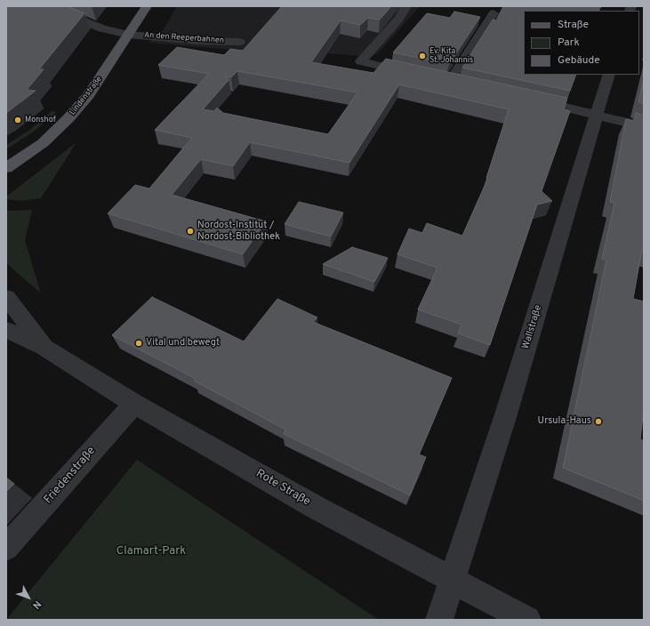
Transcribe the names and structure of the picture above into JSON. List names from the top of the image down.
{
  "streets": {
    "main road": ["Lindenstraße"],
    "street": [
      "An den Reeperbahnen",
      "Wallstraße",
      "Friedenstraße",
      "Rote Straße"
    ]
  },
  "crossings": [
    ["An den Reeperbahnen", "Lindenstraße"],
    ["Wallstraße", "Rote Straße"],
    ["Friedenstraße", "Rote Straße"]
  ],
  "parks": ["Clamart-Park"],
  "places": [
    "Ev. Kita St. Johannis",
    "Monshof",
    "Nordost-Institut / Nordost-Bibliothek",
    "Vital und bewegt",
    "Ursula-Haus"
  ],
  "legend": ["Straße", "Park", "Gebäude"],
  "north": "bottom right"
}
